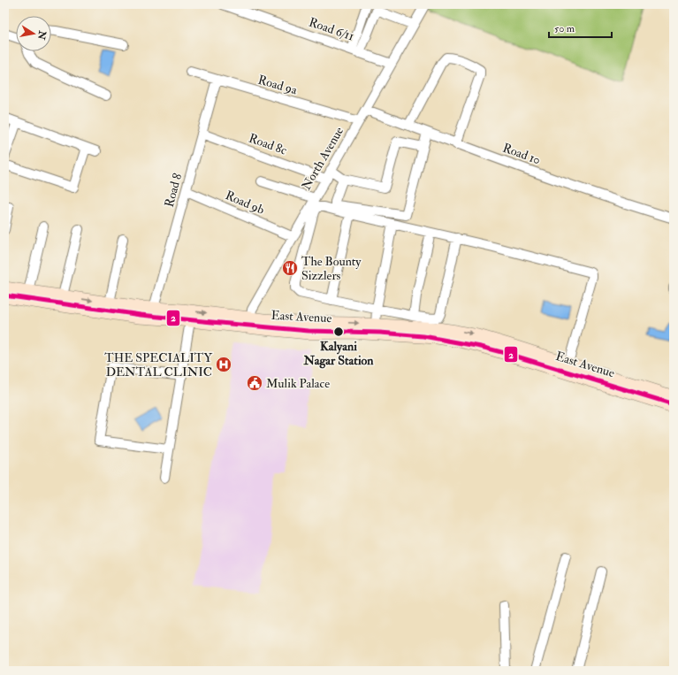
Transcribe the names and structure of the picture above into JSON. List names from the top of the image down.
{
  "streets": {
    "main road": ["East Avenue"],
    "street": [
      "Road 6/11",
      "Road 9a",
      "Road 8c",
      "Road 10",
      "North Avenue",
      "Road 8",
      "Road 9b"
    ]
  },
  "crossings": [
    ["Road 6/11", "North Avenue"],
    ["Road 9a", "North Avenue"],
    ["Road 9a", "Road 8"],
    ["Road 8c", "North Avenue"],
    ["Road 8c", "Road 8"],
    ["Road 10", "North Avenue"],
    ["North Avenue", "Road 9b"],
    ["North Avenue", "East Avenue"],
    ["Road 8", "Road 9b"],
    ["Road 8", "East Avenue"]
  ],
  "places": {
    "restaurant": ["The Bounty Sizzlers"],
    "other": ["Kalyani Nagar Station"],
    "hospital": ["THE SPECIALITY DENTAL CLINIC"],
    "public building": ["Mulik Palace"]
  },
  "lines": ["transit line 2"],
  "scale_bar": "50 m",
  "north": "right"
}
